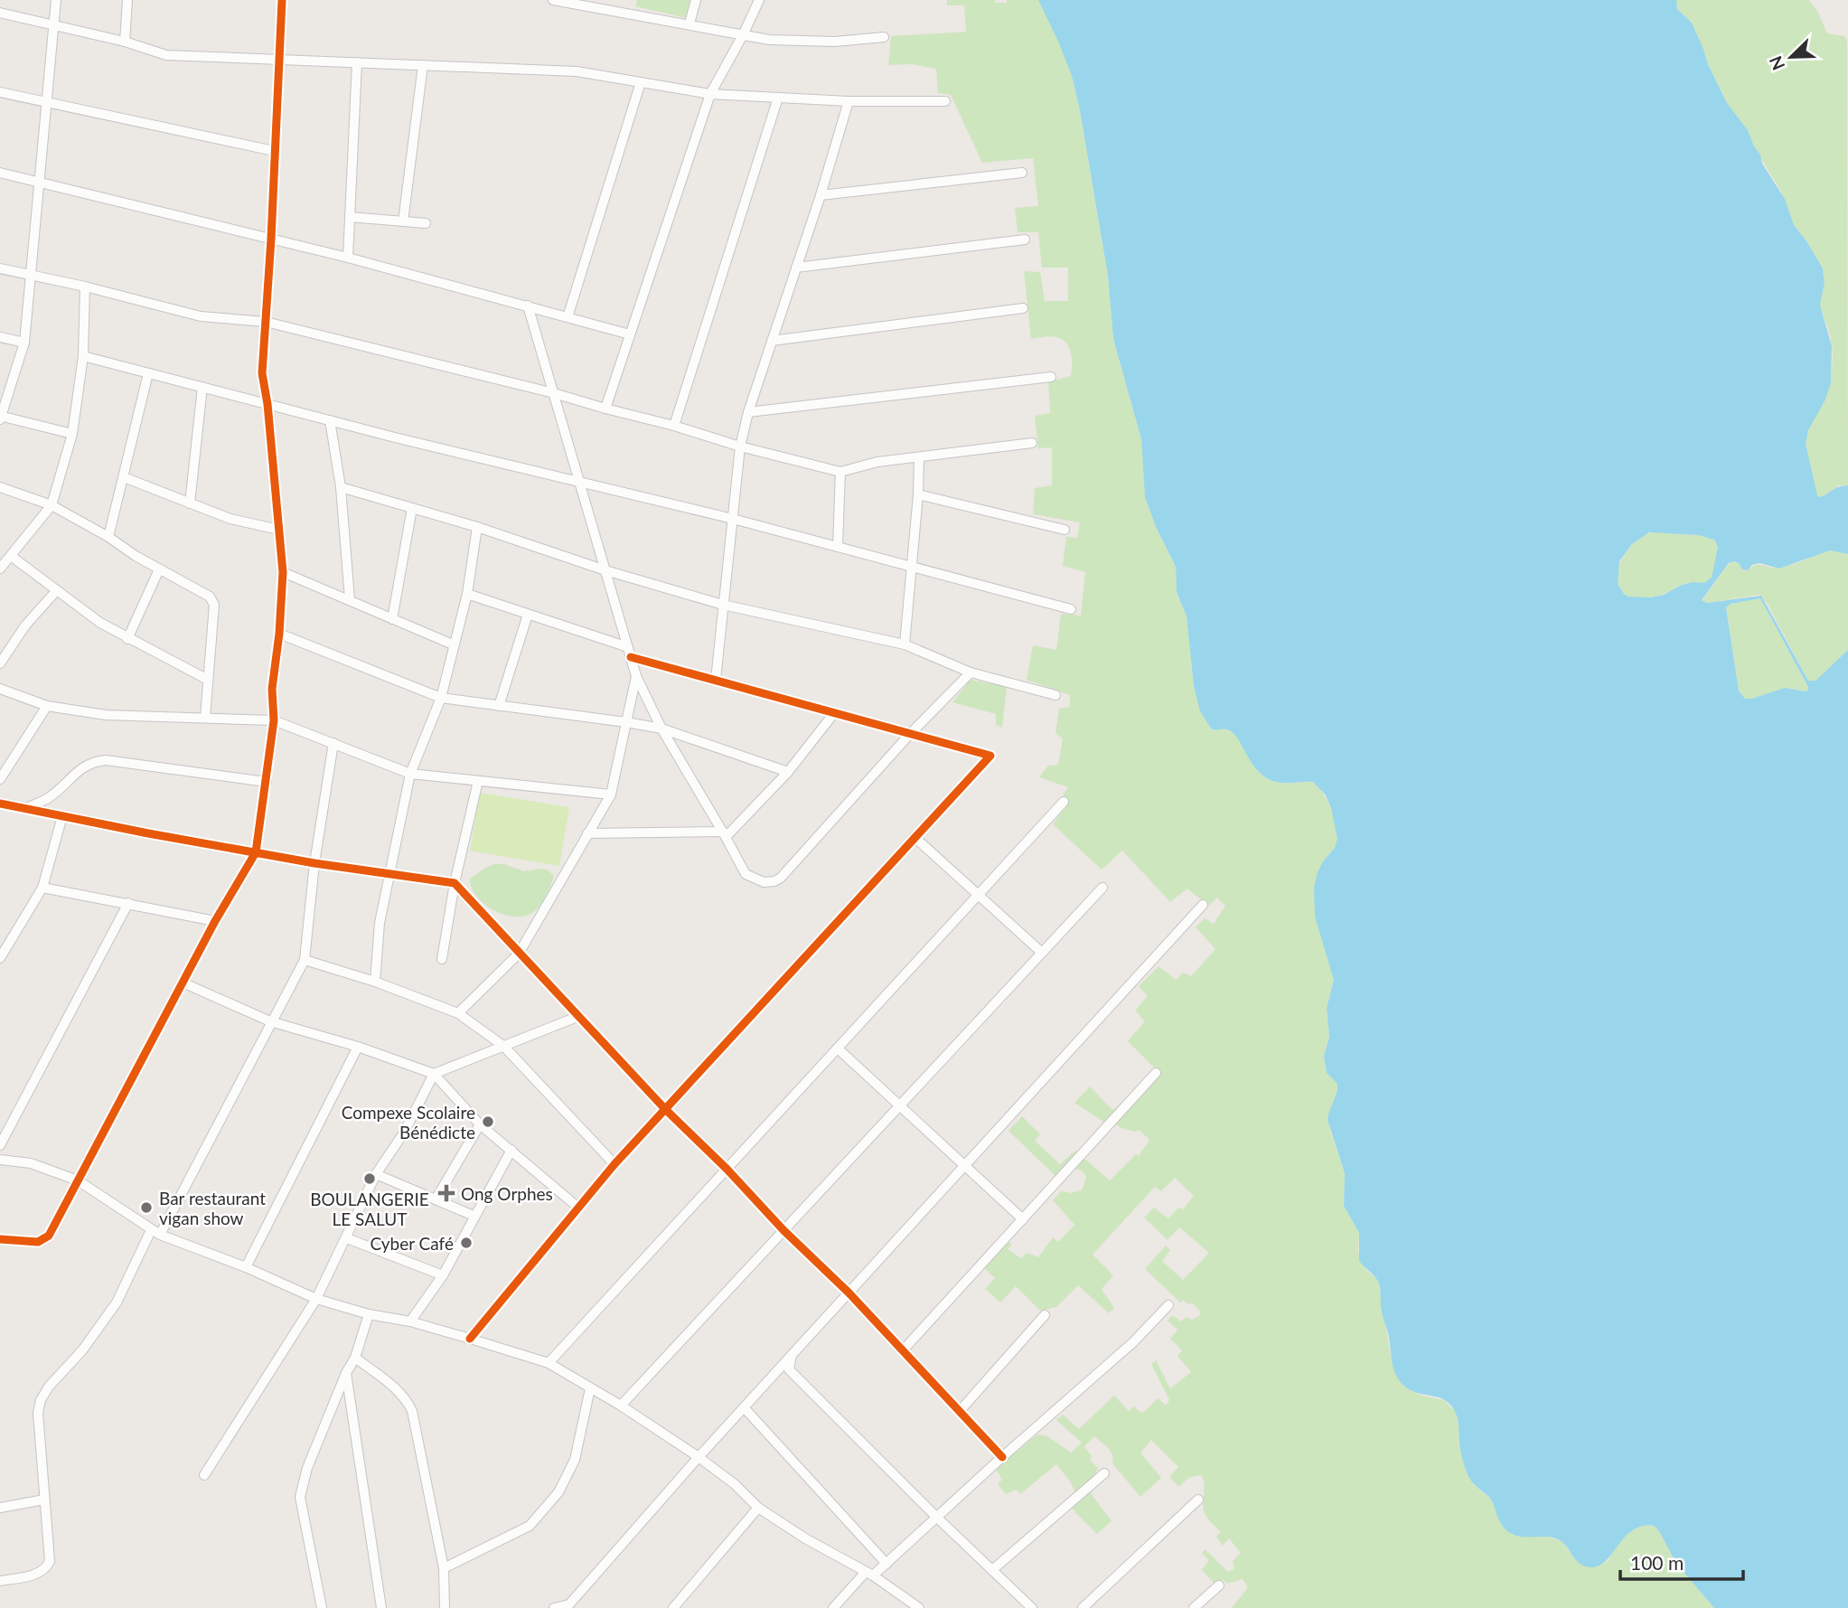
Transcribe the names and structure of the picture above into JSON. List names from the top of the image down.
{
  "places": {
    "other": [
      "Compexe Scolaire Bénédicte",
      "BOULANGERIE LE SALUT",
      "Bar restaurant vigan show",
      "Cyber Café"
    ],
    "health": ["Ong Orphes"]
  },
  "scale_bar": "100 m",
  "north": "bottom left"
}
